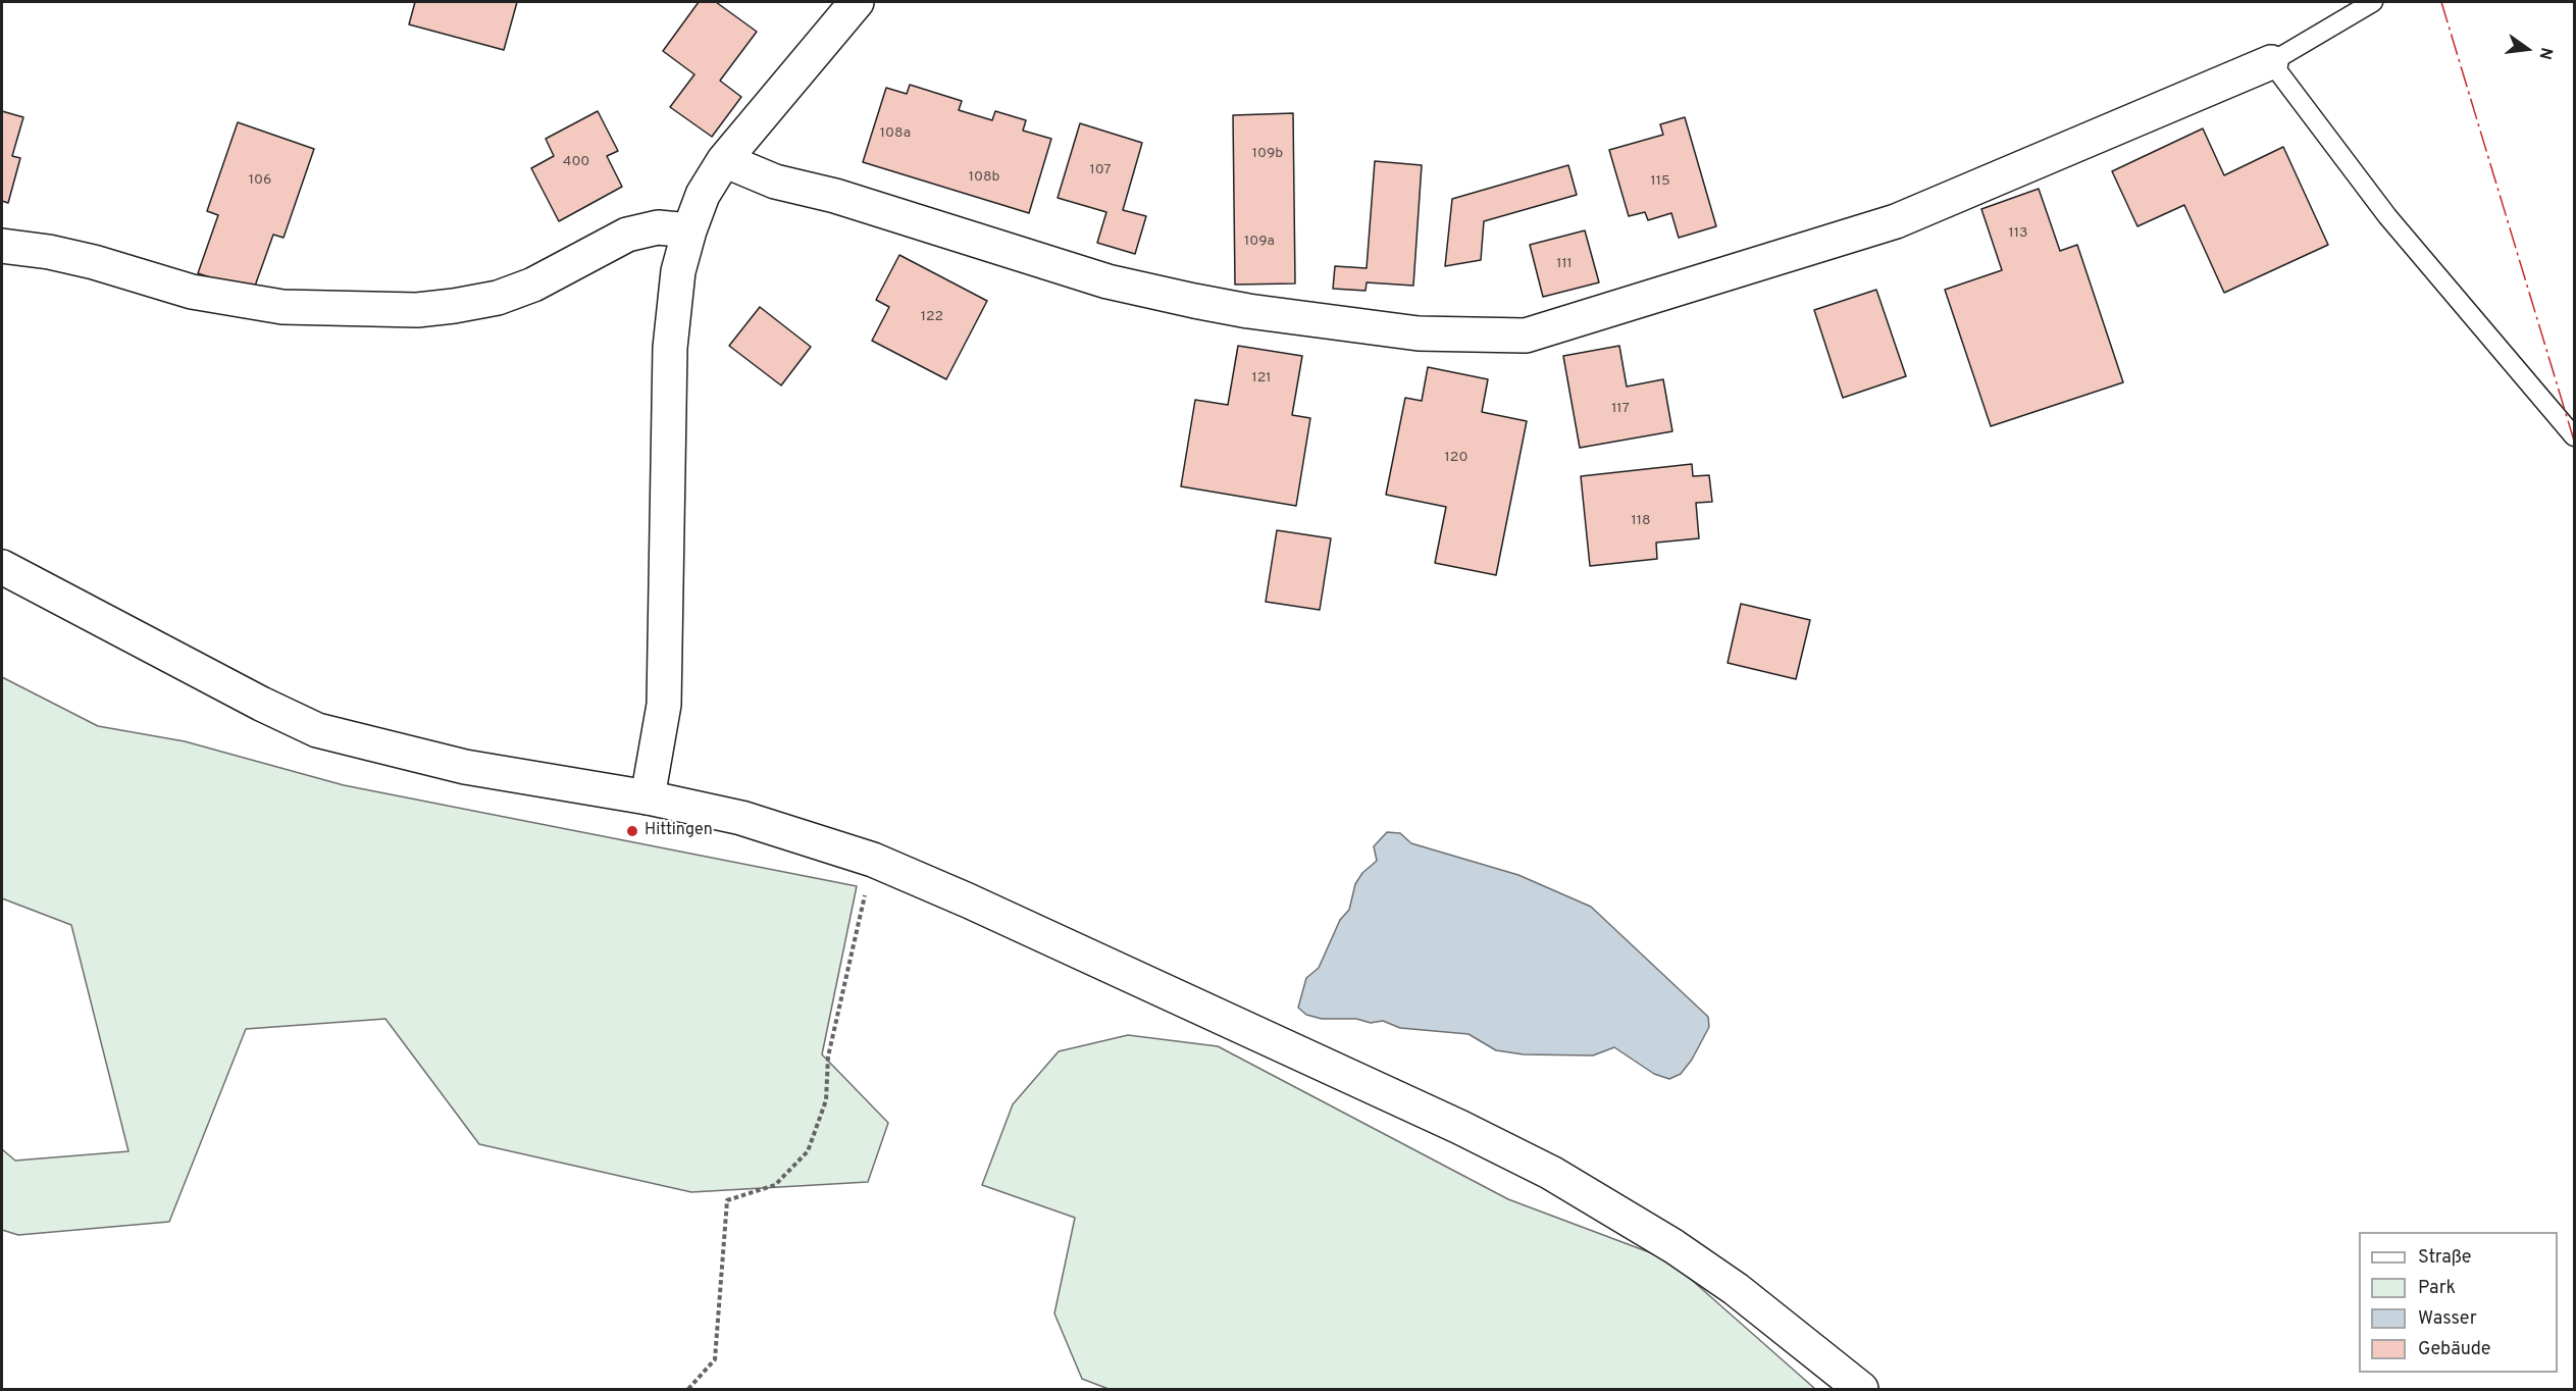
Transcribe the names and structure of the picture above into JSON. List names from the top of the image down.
{
  "places": ["Hittingen"],
  "house_numbers": [
    "108a",
    "109b",
    "400",
    "107",
    "108b",
    "106",
    "115",
    "113",
    "109a",
    "111",
    "122",
    "121",
    "117",
    "120",
    "118"
  ],
  "legend": [
    "Straße",
    "Park",
    "Wasser",
    "Gebäude"
  ],
  "north": "right"
}
